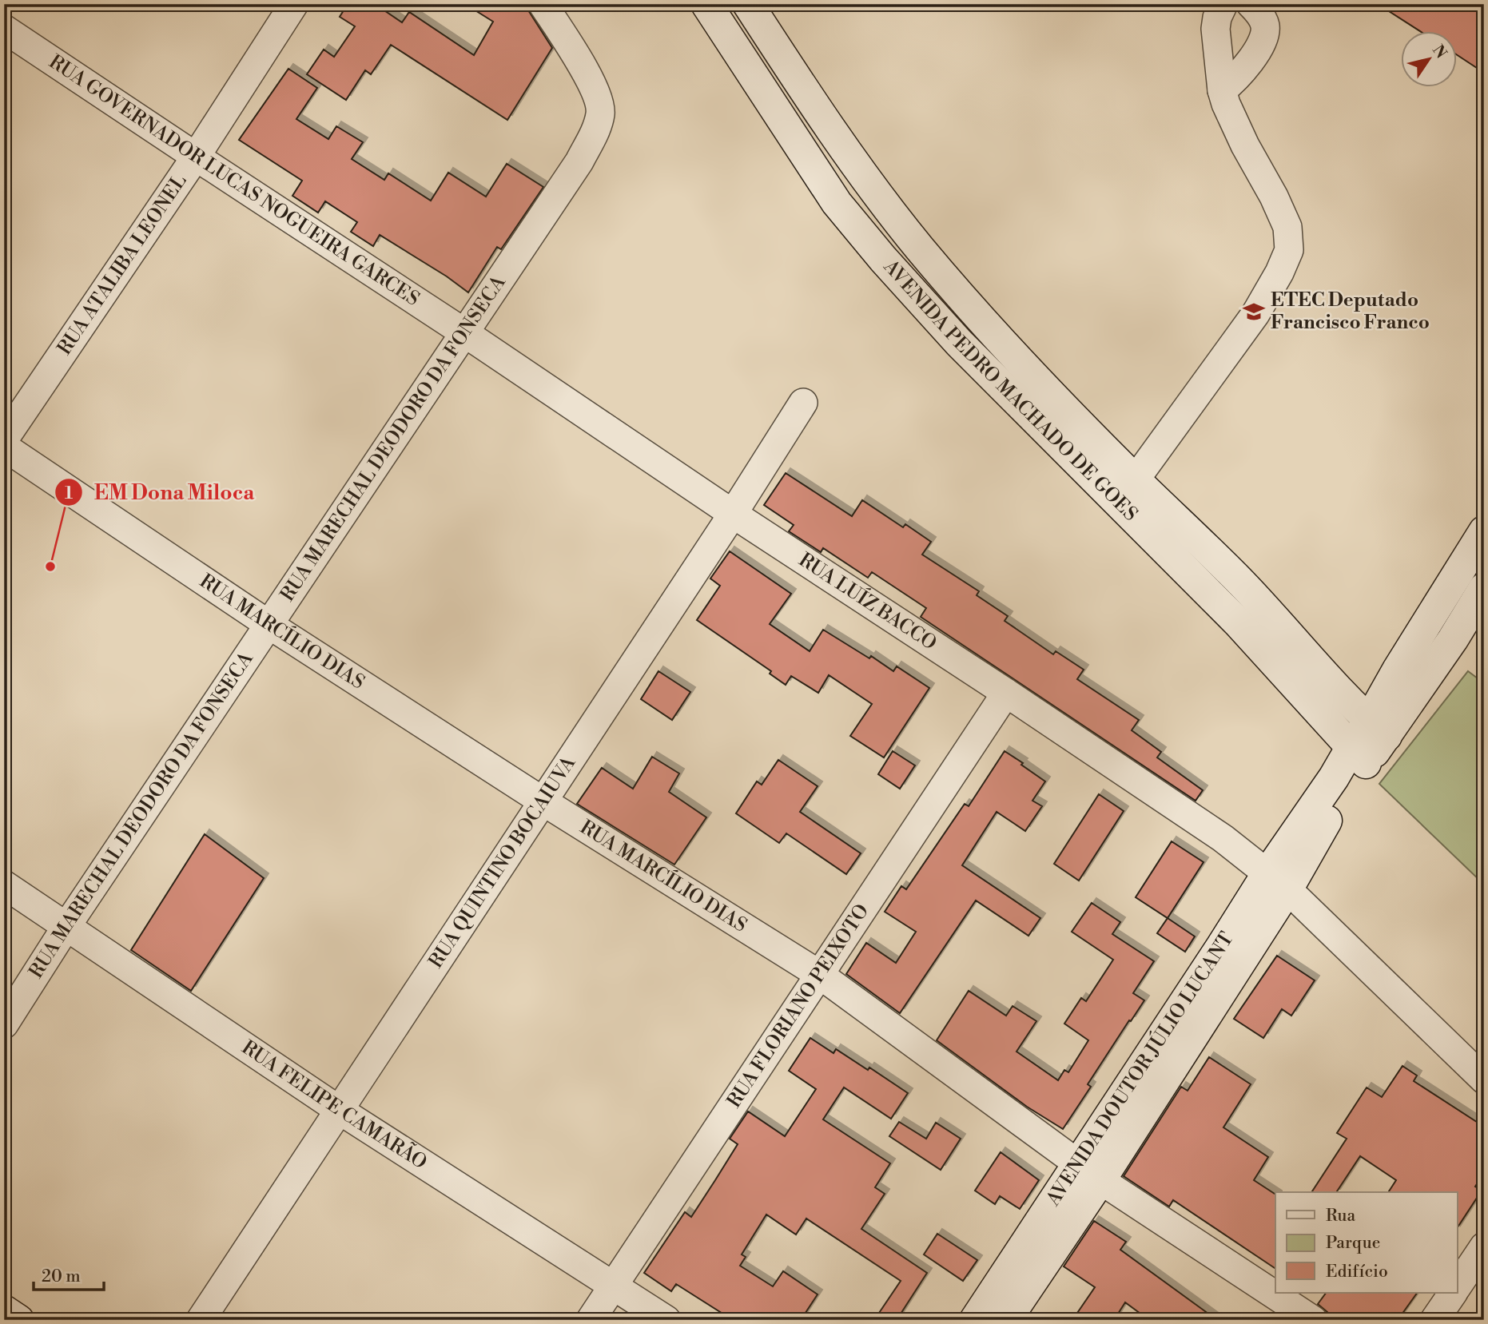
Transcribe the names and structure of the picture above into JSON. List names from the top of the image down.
{
  "streets": {
    "street": [
      "RUA GOVERNADOR LUCAS NOGUEIRA GARCES",
      "RUA ATALIBA LEONEL",
      "AVENIDA PEDRO MACHADO DE GOES",
      "RUA MARECHAL DEODORO DA FONSECA",
      "RUA LUÍZ BACCO",
      "RUA MARCÍLIO DIAS",
      "RUA QUINTINO BOCAIUVA",
      "RUA FLORIANO PEIXOTO",
      "AVENIDA DOUTOR JÚLIO LUCANT",
      "RUA FELIPE CAMARÃO"
    ]
  },
  "crossings": [
    ["RUA GOVERNADOR LUCAS NOGUEIRA GARCES", "RUA ATALIBA LEONEL"],
    ["RUA GOVERNADOR LUCAS NOGUEIRA GARCES", "RUA MARECHAL DEODORO DA FONSECA"],
    ["RUA GOVERNADOR LUCAS NOGUEIRA GARCES", "RUA LUÍZ BACCO"],
    ["AVENIDA PEDRO MACHADO DE GOES", "AVENIDA DOUTOR JÚLIO LUCANT"],
    ["RUA MARECHAL DEODORO DA FONSECA", "RUA LUÍZ BACCO"],
    ["RUA MARECHAL DEODORO DA FONSECA", "RUA MARCÍLIO DIAS"],
    ["RUA MARECHAL DEODORO DA FONSECA", "RUA FELIPE CAMARÃO"],
    ["RUA LUÍZ BACCO", "RUA QUINTINO BOCAIUVA"],
    ["RUA LUÍZ BACCO", "RUA FLORIANO PEIXOTO"],
    ["RUA LUÍZ BACCO", "AVENIDA DOUTOR JÚLIO LUCANT"],
    ["RUA MARCÍLIO DIAS", "RUA QUINTINO BOCAIUVA"],
    ["RUA MARCÍLIO DIAS", "RUA FLORIANO PEIXOTO"],
    ["RUA MARCÍLIO DIAS", "AVENIDA DOUTOR JÚLIO LUCANT"],
    ["RUA QUINTINO BOCAIUVA", "RUA FELIPE CAMARÃO"],
    ["RUA FLORIANO PEIXOTO", "RUA FELIPE CAMARÃO"]
  ],
  "places": {
    "school or university": ["ETEC Deputado Francisco Franco"],
    "other": ["EM Dona Miloca"]
  },
  "legend": ["Rua", "Parque", "Edifício"],
  "scale_bar": "20 m",
  "north": "top right"
}
